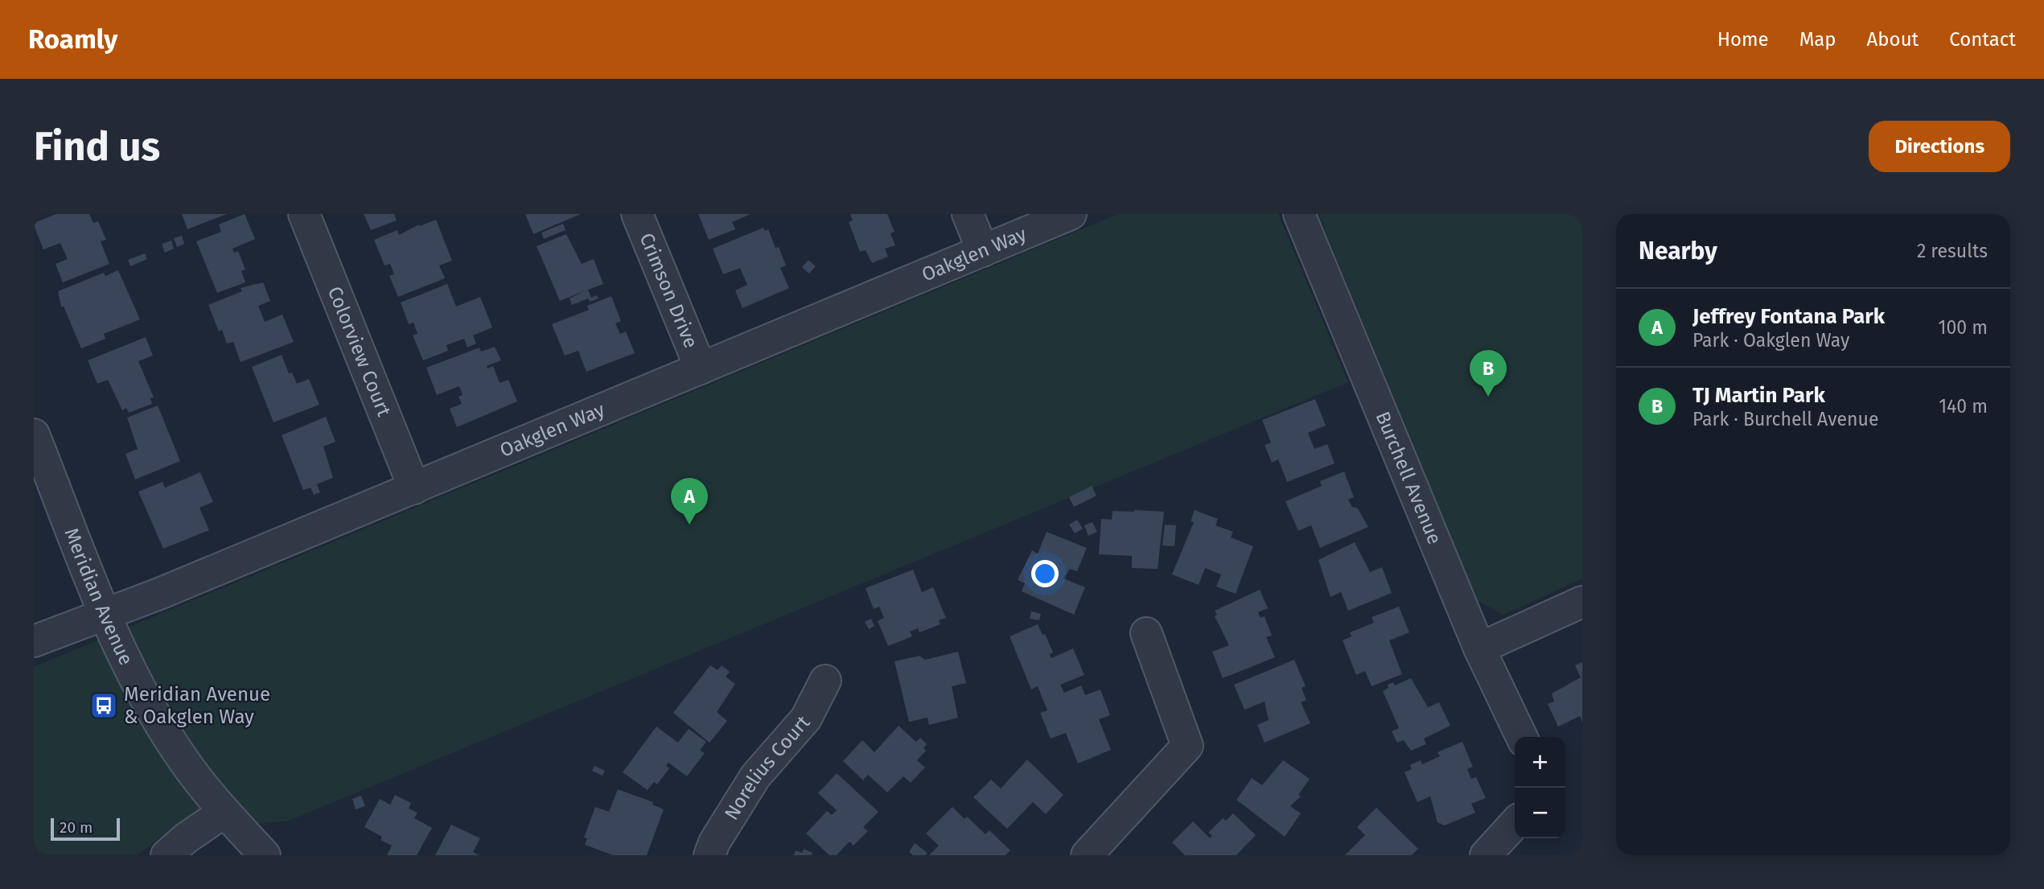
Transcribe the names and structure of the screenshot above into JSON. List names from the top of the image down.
{
  "streets": {
    "street": [
      "Oakglen Way",
      "Crimson Drive",
      "Colorview Court",
      "Burchell Avenue",
      "Meridian Avenue",
      "Norelius Court"
    ]
  },
  "crossings": [
    ["Oakglen Way", "Crimson Drive"],
    ["Oakglen Way", "Colorview Court"],
    ["Oakglen Way", "Meridian Avenue"]
  ],
  "places": {
    "bus stop": ["Meridian Avenue & Oakglen Way"]
  },
  "scale_bar": "20 m",
  "page": {
    "header": "Roamly",
    "nav": [
      "Home",
      "Map",
      "About",
      "Contact"
    ],
    "buttons": "Directions",
    "title": "Find us",
    "heading": ["Nearby", "2 results"],
    "list": [
      {
        "mark": "A",
        "name": "Jeffrey Fontana Park",
        "note": "Park · Oakglen Way",
        "value": "100 m"
      },
      {
        "mark": "B",
        "name": "TJ Martin Park",
        "note": "Park · Burchell Avenue",
        "value": "140 m"
      }
    ],
    "pins": ["B", "A"],
    "map_buttons": ["+", "−"],
    "scale": "20 m"
  }
}
